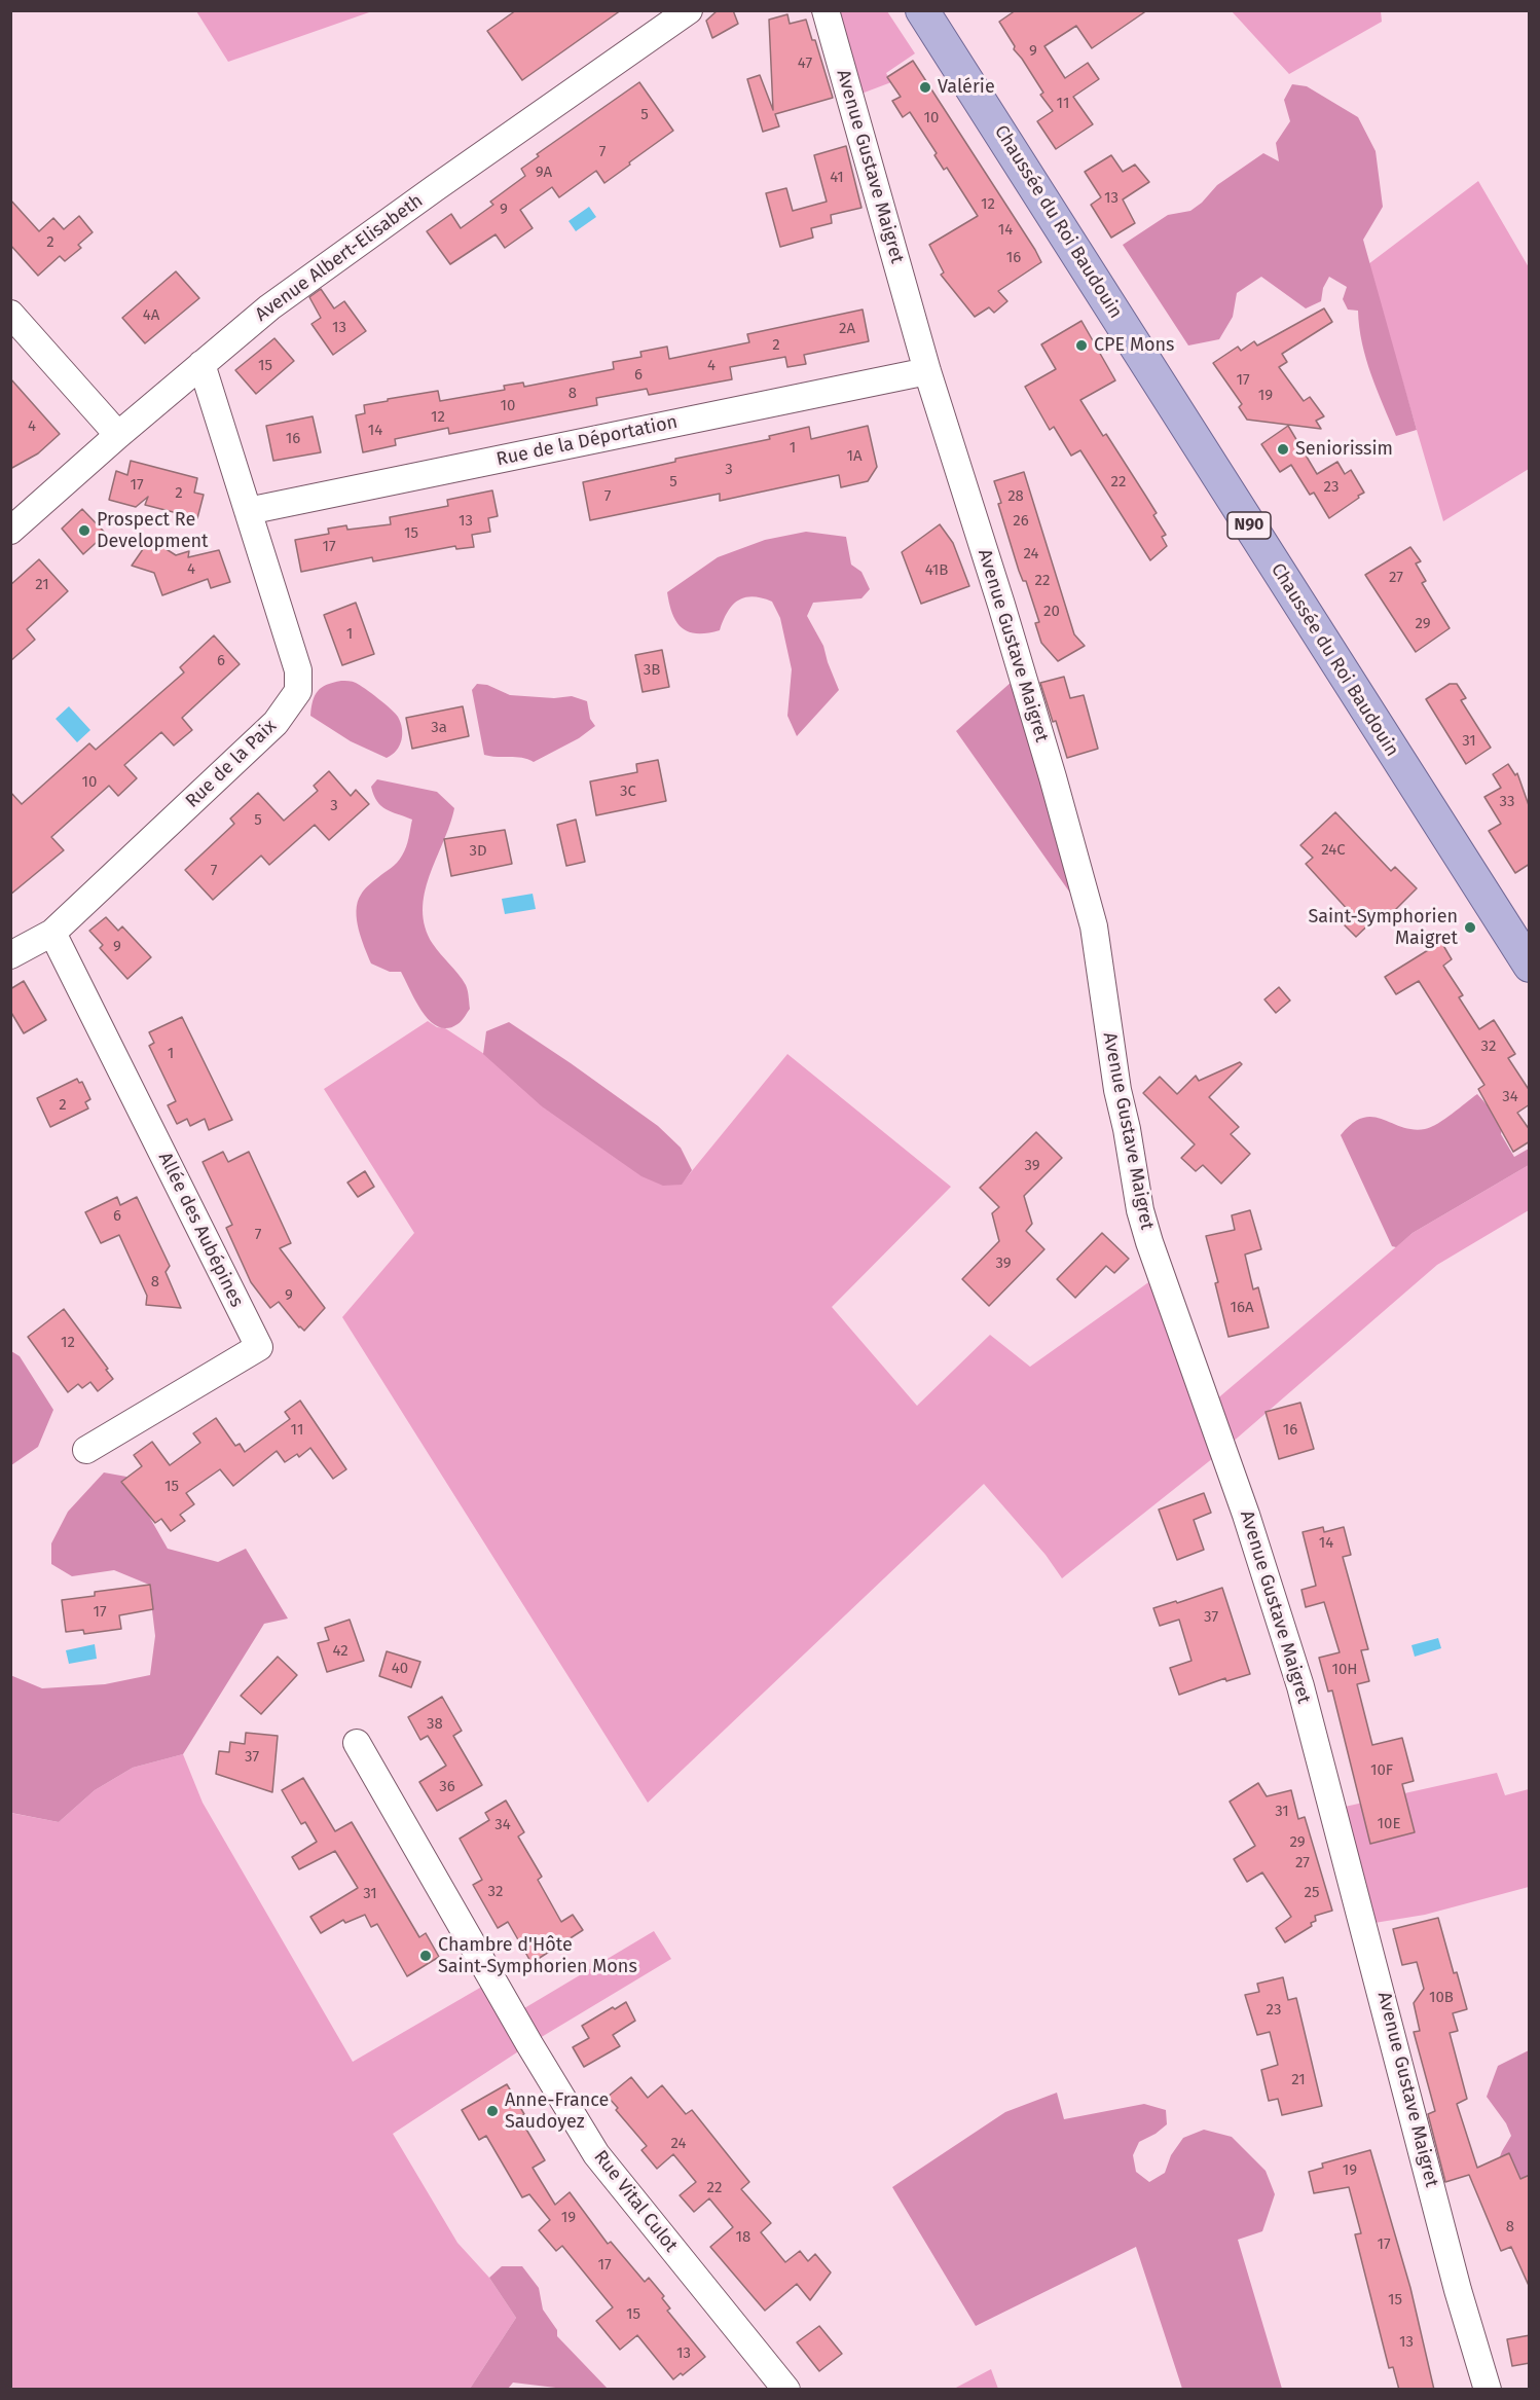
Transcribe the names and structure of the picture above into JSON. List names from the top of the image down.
{
  "streets": {
    "main road": ["Chaussée du Roi Baudouin", "N90"],
    "street": [
      "Avenue Gustave Maigret",
      "Avenue Albert-Elisabeth",
      "Rue de la Déportation",
      "Rue de la Paix",
      "Allée des Aubépines",
      "Rue Vital Culot"
    ]
  },
  "crossings": [
    ["Avenue Gustave Maigret", "Rue de la Déportation"],
    ["Avenue Albert-Elisabeth", "Rue de la Paix"],
    ["Rue de la Déportation", "Rue de la Paix"],
    ["Rue de la Paix", "Allée des Aubépines"]
  ],
  "places": [
    "Valérie",
    "CPE Mons",
    "Seniorissim",
    "Prospect Re Development",
    "Saint-Symphorien Maigret",
    "Chambre d'Hôte Saint-Symphorien Mons",
    "Anne-France Saudoyez"
  ],
  "house_numbers": [
    "9",
    "47",
    "11",
    "5",
    "10",
    "7",
    "9A",
    "41",
    "13",
    "12",
    "9",
    "14",
    "2",
    "16",
    "4A",
    "13",
    "2A",
    "2",
    "15",
    "4",
    "6",
    "17",
    "8",
    "19",
    "10",
    "12",
    "4",
    "14",
    "16",
    "1",
    "1A",
    "3",
    "5",
    "22",
    "17",
    "23",
    "2",
    "7",
    "28",
    "13",
    "26",
    "15",
    "17",
    "24",
    "4",
    "41B",
    "27",
    "22",
    "21",
    "20",
    "29",
    "1",
    "6",
    "3B",
    "3a",
    "31",
    "10",
    "3C",
    "33",
    "3",
    "5",
    "24C",
    "3D",
    "7",
    "9",
    "32",
    "1",
    "34",
    "2",
    "39",
    "6",
    "7",
    "39",
    "8",
    "9",
    "16A",
    "12",
    "11",
    "16",
    "15",
    "14",
    "17",
    "37",
    "42",
    "40",
    "10H",
    "38",
    "37",
    "10F",
    "36",
    "31",
    "10E",
    "34",
    "29",
    "27",
    "32",
    "25",
    "31",
    "10B",
    "23",
    "21",
    "24",
    "19",
    "22",
    "19",
    "8",
    "18",
    "17",
    "17",
    "15",
    "15",
    "13",
    "13"
  ]
}
